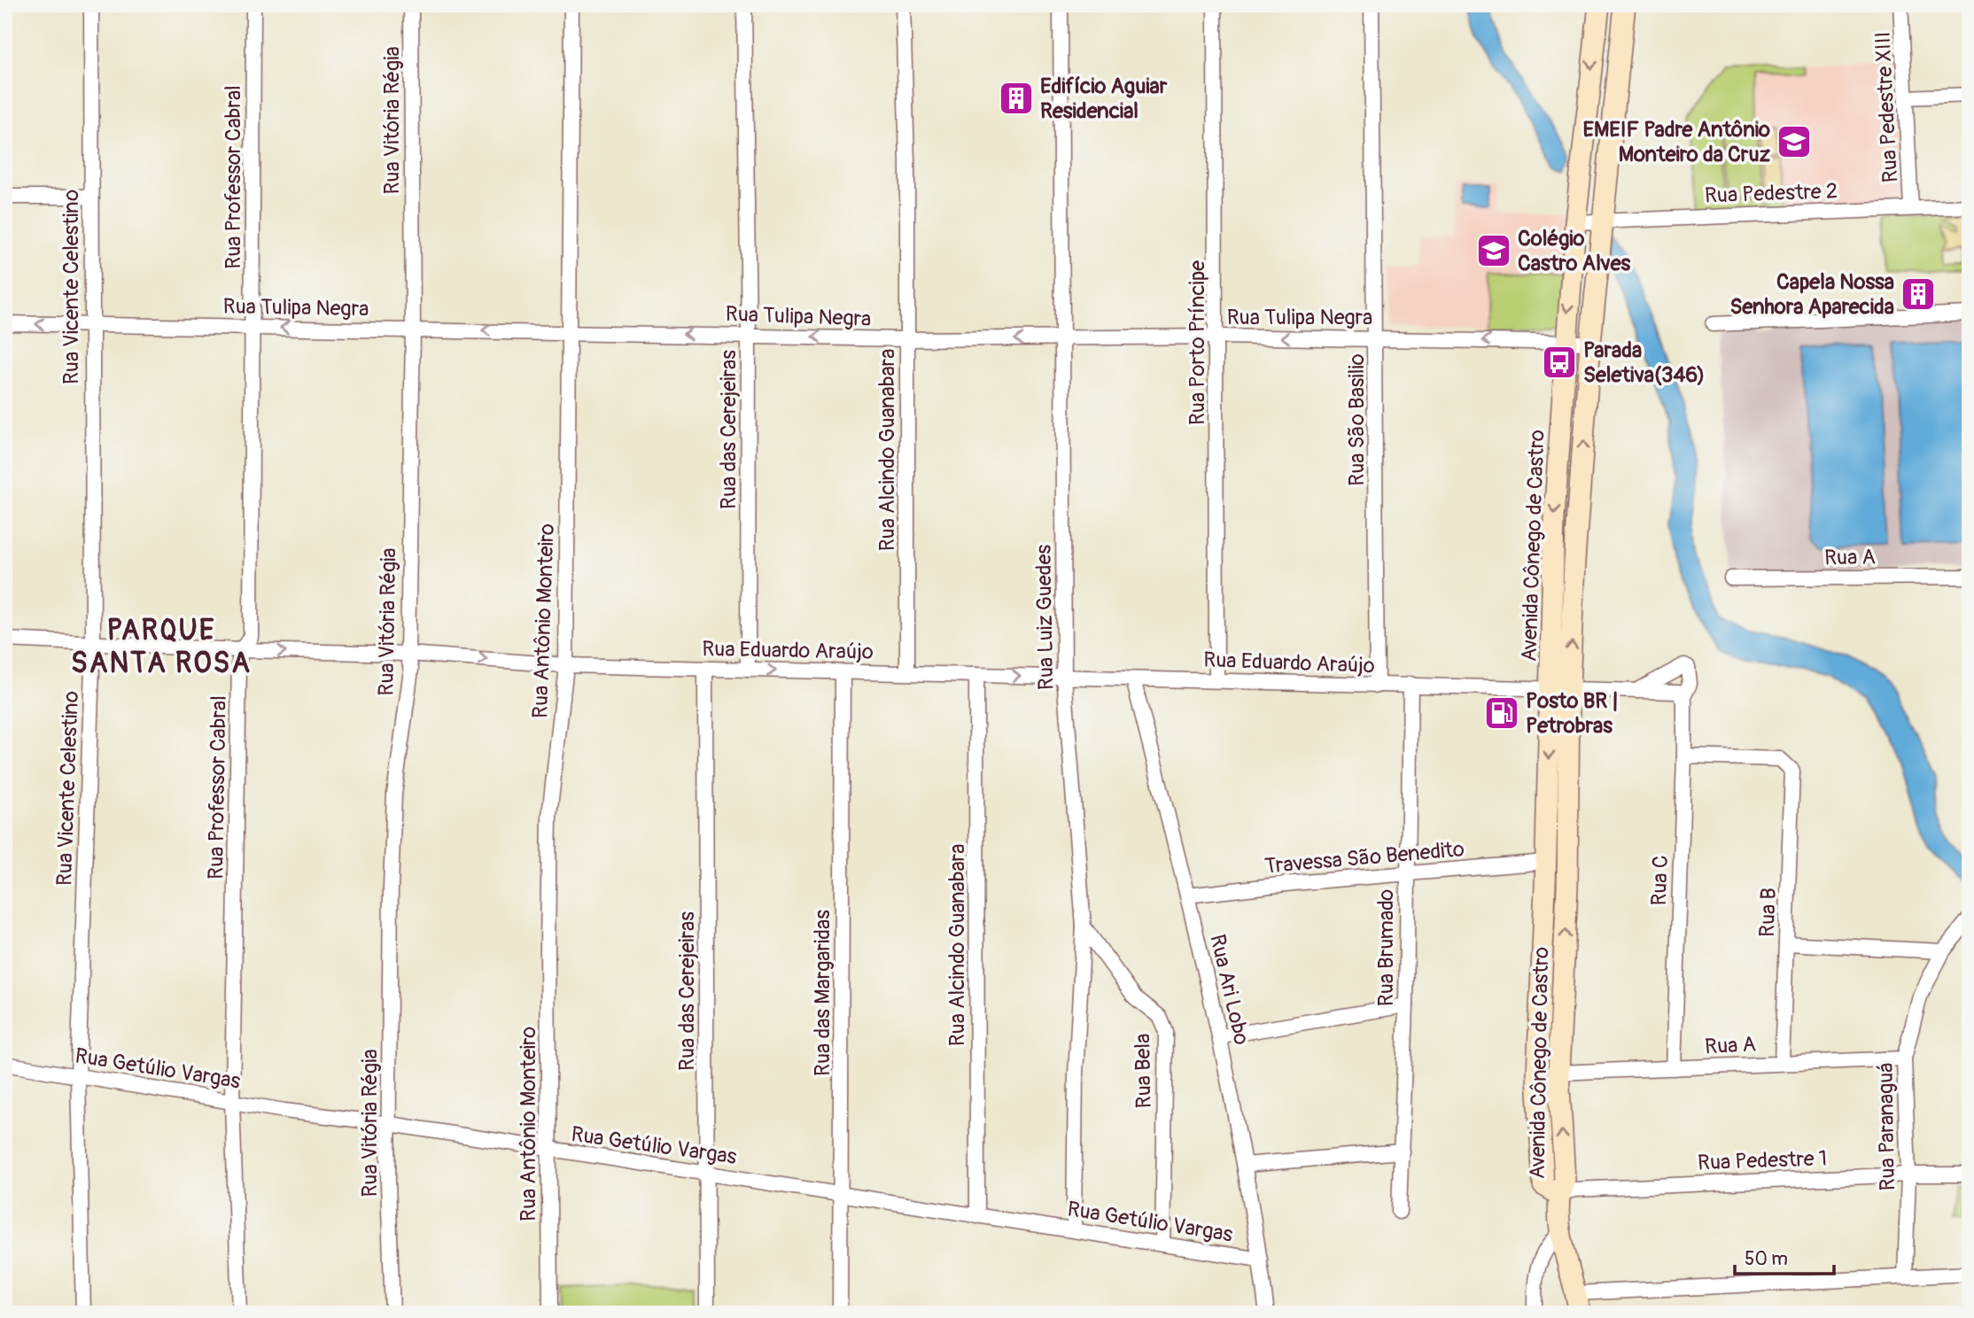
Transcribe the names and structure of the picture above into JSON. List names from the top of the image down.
{
  "streets": {
    "main road": ["Avenida Cônego de Castro"],
    "street": [
      "Rua Pedestre XIII",
      "Rua Vitória Régia",
      "Rua Professor Cabral",
      "Rua Pedestre 2",
      "Rua Vicente Celestino",
      "Rua Tulipa Negra",
      "Rua Porto Príncipe",
      "Rua São Basilio",
      "Rua das Cerejeiras",
      "Rua Alcindo Guanabara",
      "Rua A",
      "Rua Luiz Guedes",
      "Rua Antônio Monteiro",
      "Rua Eduardo Araújo",
      "Travessa São Benedito",
      "Rua C",
      "Rua B",
      "Rua Brumado",
      "Rua Ari Lobo",
      "Rua das Margaridas",
      "Rua Getúlio Vargas",
      "Rua Bela",
      "Rua Paranaguá",
      "Rua Pedestre 1"
    ]
  },
  "crossings": [
    ["Rua Pedestre XIII", "Rua Pedestre 2"],
    ["Rua Vitória Régia", "Rua Tulipa Negra"],
    ["Rua Vitória Régia", "Rua Eduardo Araújo"],
    ["Rua Vitória Régia", "Rua Getúlio Vargas"],
    ["Rua Professor Cabral", "Rua Tulipa Negra"],
    ["Rua Professor Cabral", "Rua Eduardo Araújo"],
    ["Rua Professor Cabral", "Rua Getúlio Vargas"],
    ["Rua Pedestre 2", "Avenida Cônego de Castro"],
    ["Rua Vicente Celestino", "Rua Tulipa Negra"],
    ["Rua Vicente Celestino", "Rua Eduardo Araújo"],
    ["Rua Vicente Celestino", "Rua Getúlio Vargas"],
    ["Rua Tulipa Negra", "Rua Porto Príncipe"],
    ["Rua Tulipa Negra", "Rua São Basilio"],
    ["Rua Tulipa Negra", "Rua das Cerejeiras"],
    ["Rua Tulipa Negra", "Rua Alcindo Guanabara"],
    ["Rua Tulipa Negra", "Avenida Cônego de Castro"],
    ["Rua Tulipa Negra", "Rua Luiz Guedes"],
    ["Rua Tulipa Negra", "Rua Antônio Monteiro"],
    ["Rua Porto Príncipe", "Rua Eduardo Araújo"],
    ["Rua São Basilio", "Rua Eduardo Araújo"],
    ["Rua das Cerejeiras", "Rua Eduardo Araújo"],
    ["Rua das Cerejeiras", "Rua Getúlio Vargas"],
    ["Rua Alcindo Guanabara", "Rua Eduardo Araújo"],
    ["Rua Alcindo Guanabara", "Rua Getúlio Vargas"],
    ["Avenida Cônego de Castro", "Rua A"],
    ["Avenida Cônego de Castro", "Rua Eduardo Araújo"],
    ["Avenida Cônego de Castro", "Travessa São Benedito"],
    ["Avenida Cônego de Castro", "Rua Pedestre 1"],
    ["Rua A", "Rua C"],
    ["Rua A", "Rua B"],
    ["Rua A", "Rua Paranaguá"],
    ["Rua Luiz Guedes", "Rua Eduardo Araújo"],
    ["Rua Luiz Guedes", "Rua Getúlio Vargas"],
    ["Rua Luiz Guedes", "Rua Bela"],
    ["Rua Antônio Monteiro", "Rua Eduardo Araújo"],
    ["Rua Antônio Monteiro", "Rua Getúlio Vargas"],
    ["Rua Eduardo Araújo", "Rua C"],
    ["Rua Eduardo Araújo", "Rua Brumado"],
    ["Rua Eduardo Araújo", "Rua Ari Lobo"],
    ["Rua Eduardo Araújo", "Rua das Margaridas"],
    ["Travessa São Benedito", "Rua Brumado"],
    ["Travessa São Benedito", "Rua Ari Lobo"],
    ["Rua C", "Rua B"],
    ["Rua Ari Lobo", "Rua Getúlio Vargas"],
    ["Rua das Margaridas", "Rua Getúlio Vargas"],
    ["Rua Getúlio Vargas", "Rua Bela"],
    ["Rua Paranaguá", "Rua Pedestre 1"]
  ],
  "one_way": ["Rua Tulipa Negra"],
  "districts": ["PARQUE SANTA ROSA"],
  "places": {
    "building": ["Edifício Aguiar Residencial", "Capela Nossa Senhora Aparecida"],
    "school or university": ["EMEIF Padre Antônio Monteiro da Cruz", "Colégio Castro Alves"],
    "bus stop": ["Parada Seletiva(346)"],
    "fuel station": ["Posto BR | Petrobras"]
  },
  "scale_bar": "50 m"
}
